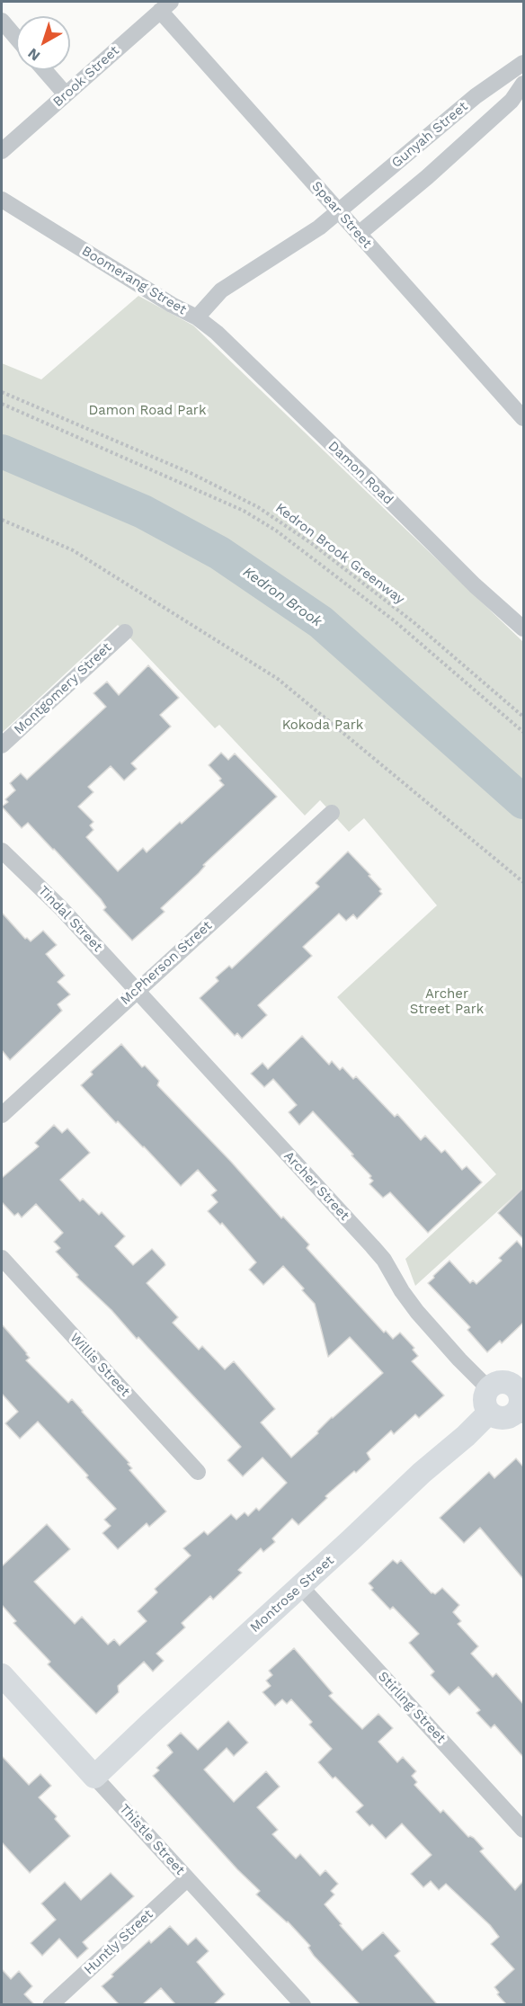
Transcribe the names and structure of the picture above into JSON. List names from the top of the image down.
{
  "streets": {
    "street": [
      "Brook Street",
      "Gunyah Street",
      "Spear Street",
      "Boomerang Street",
      "Damon Road",
      "Montgomery Street",
      "Tindal Street",
      "McPherson Street",
      "Archer Street",
      "Willis Street",
      "Montrose Street",
      "Stirling Street",
      "Thistle Street",
      "Huntly Street"
    ],
    "path": ["Kedron Brook Greenway"]
  },
  "crossings": [
    ["Brook Street", "Spear Street"],
    ["Gunyah Street", "Spear Street"],
    ["Gunyah Street", "Boomerang Street"],
    ["Spear Street", "Boomerang Street"],
    ["Boomerang Street", "Damon Road"],
    ["Tindal Street", "McPherson Street"],
    ["Tindal Street", "Archer Street"],
    ["McPherson Street", "Archer Street"],
    ["Archer Street", "Montrose Street"],
    ["Montrose Street", "Stirling Street"],
    ["Montrose Street", "Thistle Street"],
    ["Thistle Street", "Huntly Street"]
  ],
  "water": ["Kedron Brook"],
  "parks": ["Damon Road Park", "Kokoda Park", "Archer Street Park"],
  "north": "bottom left"
}
